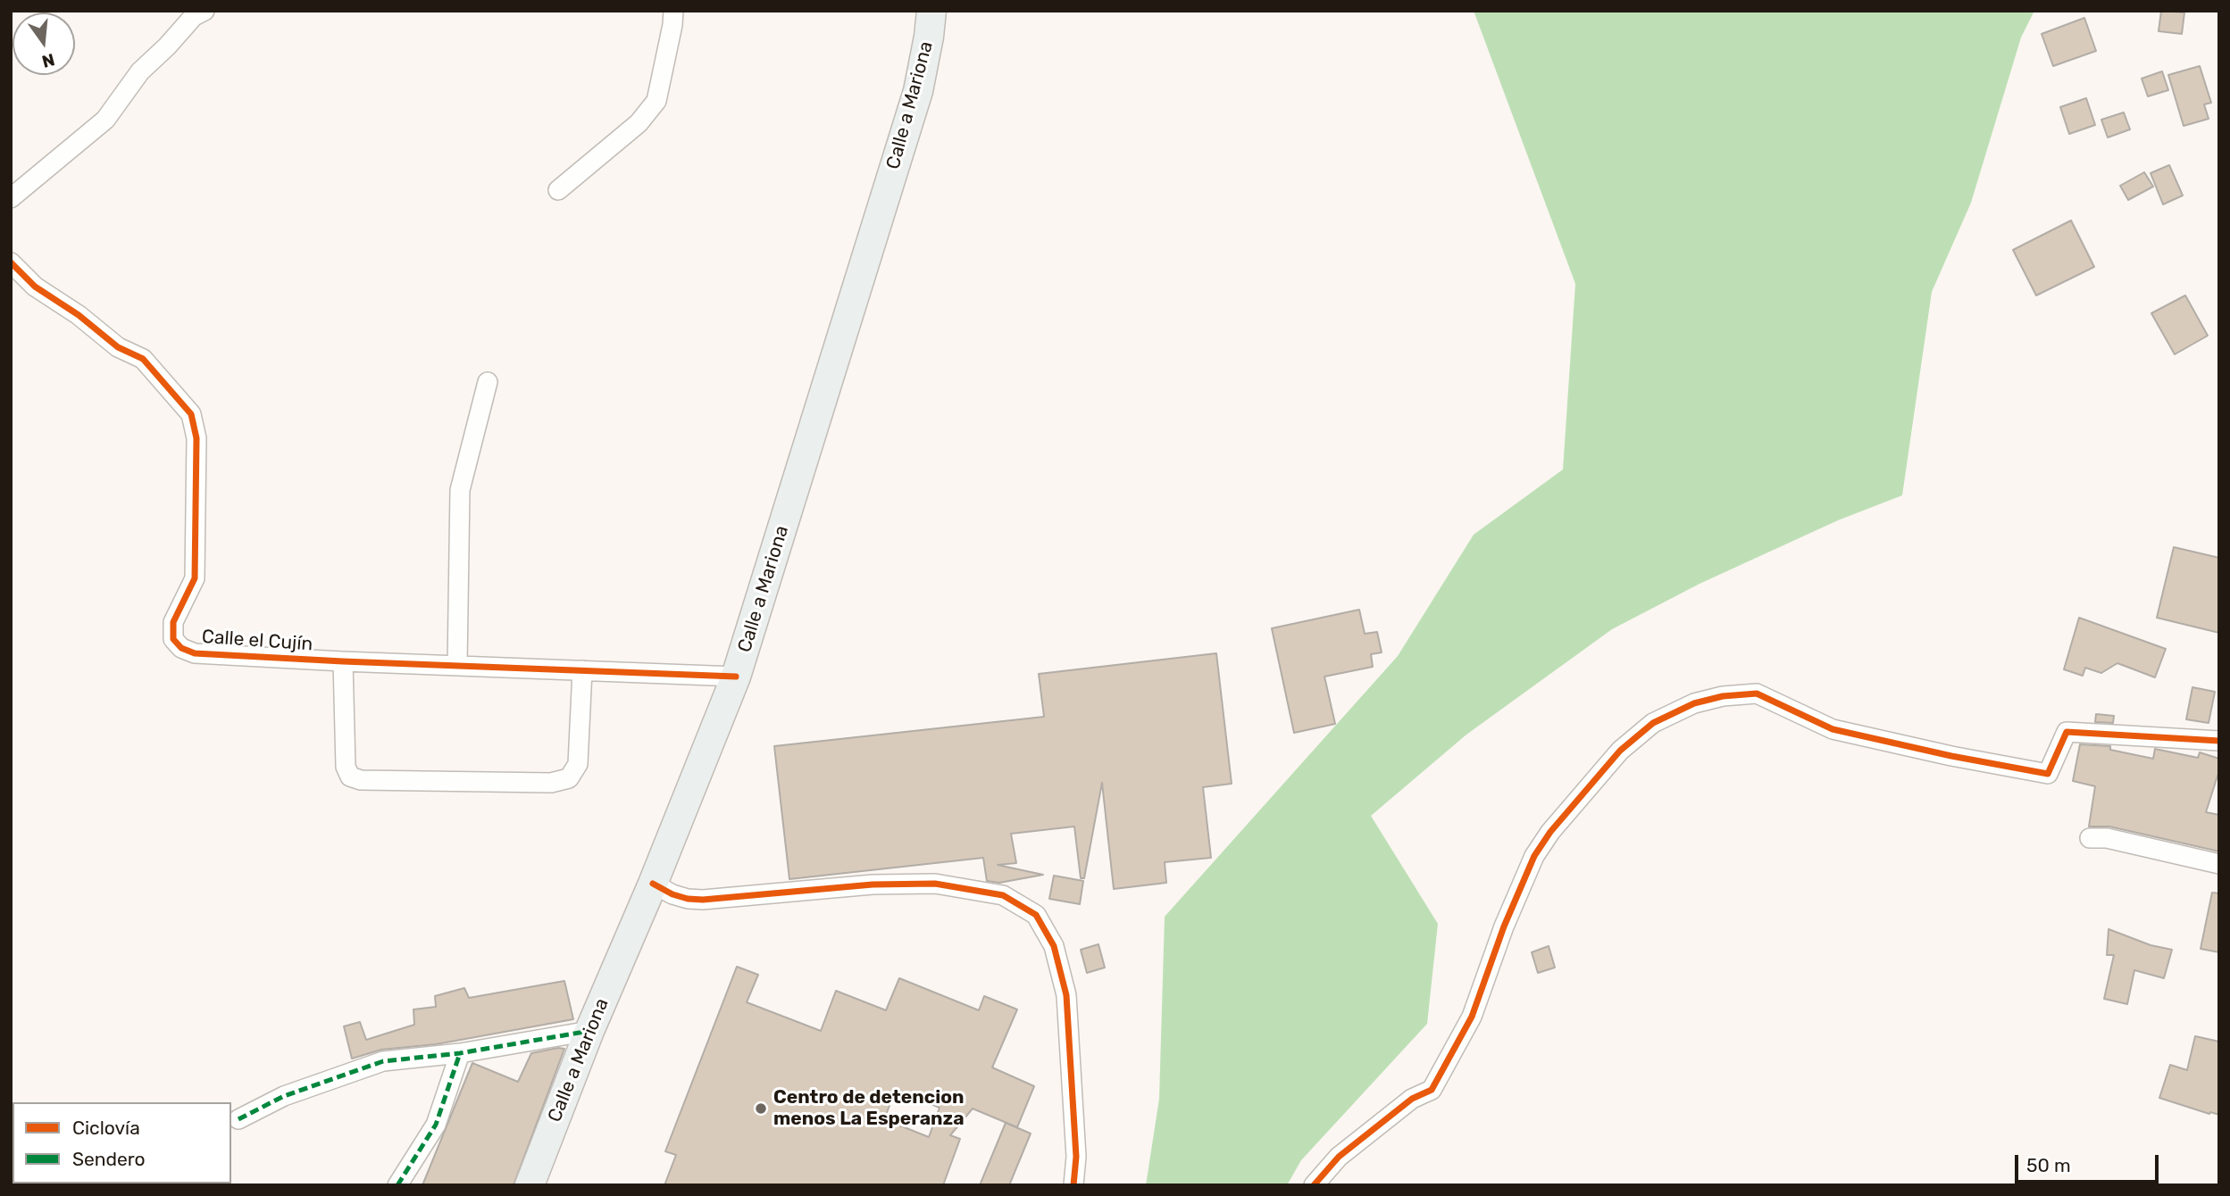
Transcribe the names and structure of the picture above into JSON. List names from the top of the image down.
{
  "streets": {
    "main road": ["Calle a Mariona"],
    "street": ["Calle el Cujín"]
  },
  "crossings": [
    ["Calle a Mariona", "Calle el Cujín"]
  ],
  "places": ["Centro de detencion menos La Esperanza"],
  "legend": ["Ciclovía", "Sendero"],
  "scale_bar": "50 m",
  "north": "bottom"
}
